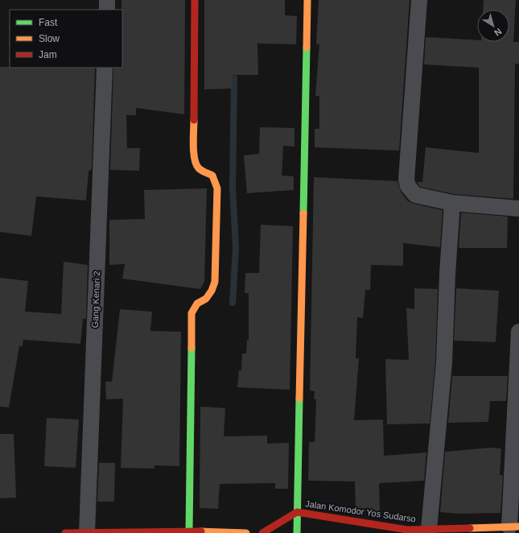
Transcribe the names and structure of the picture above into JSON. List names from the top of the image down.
{
  "streets": {
    "street": ["Gang Kenari 2", "Jalan Komodor Yos Sudarso"]
  },
  "legend": ["Fast", "Slow", "Jam"],
  "north": "bottom right"
}
